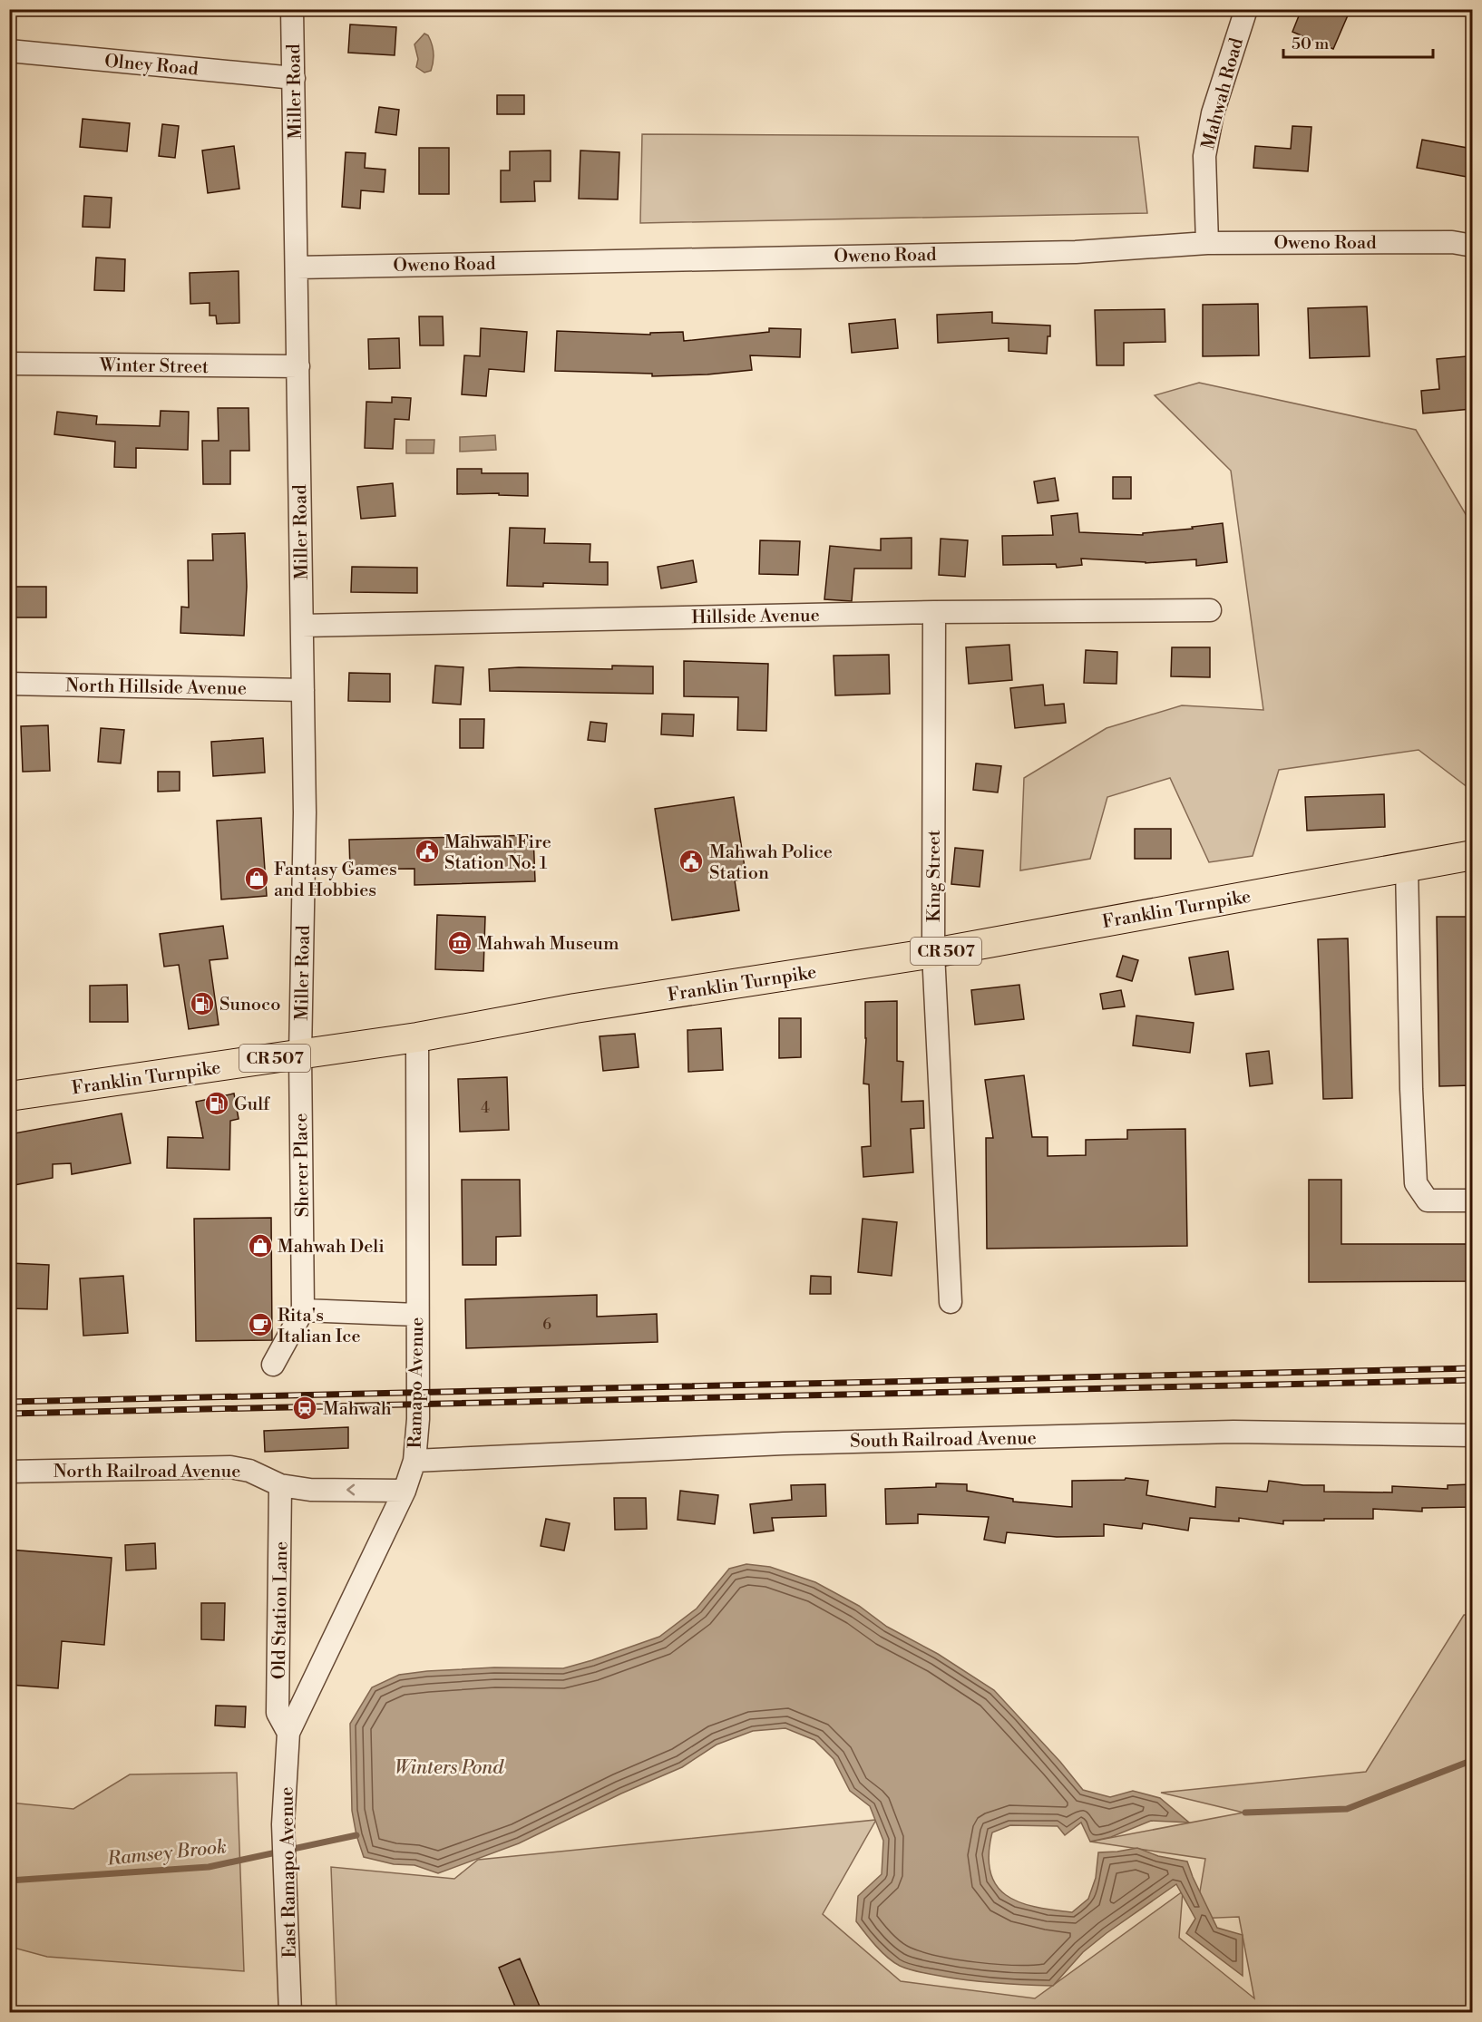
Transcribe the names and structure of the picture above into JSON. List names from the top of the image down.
{
  "streets": {
    "main road": ["Franklin Turnpike", "CR 507"],
    "street": [
      "Olney Road",
      "Miller Road",
      "Mahwah Road",
      "Oweno Road",
      "Winter Street",
      "Hillside Avenue",
      "North Hillside Avenue",
      "King Street",
      "Sherer Place",
      "Ramapo Avenue",
      "South Railroad Avenue",
      "North Railroad Avenue",
      "Old Station Lane",
      "East Ramapo Avenue"
    ]
  },
  "crossings": [
    ["Olney Road", "Miller Road"],
    ["Miller Road", "Oweno Road"],
    ["Miller Road", "Winter Street"],
    ["Miller Road", "Hillside Avenue"],
    ["Miller Road", "North Hillside Avenue"],
    ["Miller Road", "Franklin Turnpike"],
    ["Miller Road", "Sherer Place"],
    ["Mahwah Road", "Oweno Road"],
    ["Hillside Avenue", "King Street"],
    ["King Street", "Franklin Turnpike"],
    ["Franklin Turnpike", "Sherer Place"],
    ["Franklin Turnpike", "Ramapo Avenue"],
    ["Ramapo Avenue", "South Railroad Avenue"],
    ["Ramapo Avenue", "Old Station Lane"],
    ["Ramapo Avenue", "East Ramapo Avenue"],
    ["North Railroad Avenue", "Old Station Lane"],
    ["Old Station Lane", "East Ramapo Avenue"]
  ],
  "water": ["Winters Pond", "Ramsey Brook"],
  "places": {
    "public building": ["Mahwah Fire Station No. 1", "Mahwah Police Station"],
    "shop": ["Fantasy Games and Hobbies", "Mahwah Deli"],
    "museum": ["Mahwah Museum"],
    "fuel station": ["Sunoco", "Gulf"],
    "cafe": ["Rita's Italian Ice"],
    "station": ["Mahwah"]
  },
  "house_numbers": ["4", "6"],
  "scale_bar": "50 m"
}
